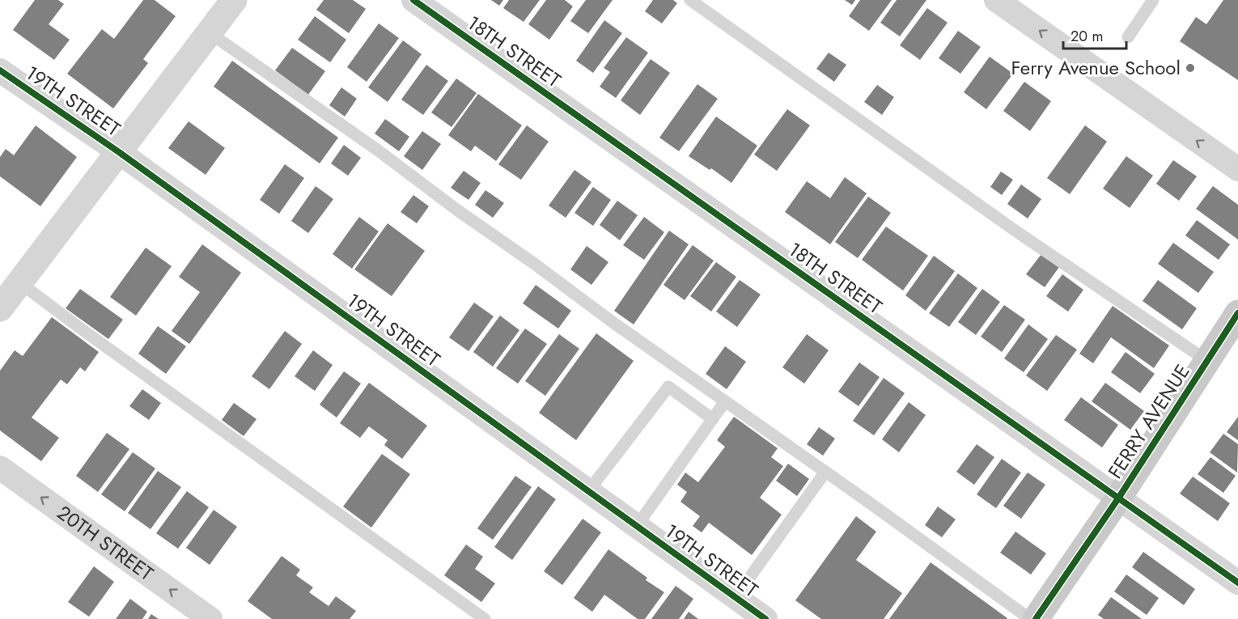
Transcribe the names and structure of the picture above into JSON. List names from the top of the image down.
{
  "streets": {
    "main road": ["FERRY AVENUE"],
    "street": ["18TH STREET", "19TH STREET", "20TH STREET"]
  },
  "crossings": [
    ["18TH STREET", "FERRY AVENUE"]
  ],
  "one_way": ["20TH STREET"],
  "places": ["Ferry Avenue School"],
  "scale_bar": "20 m"
}
